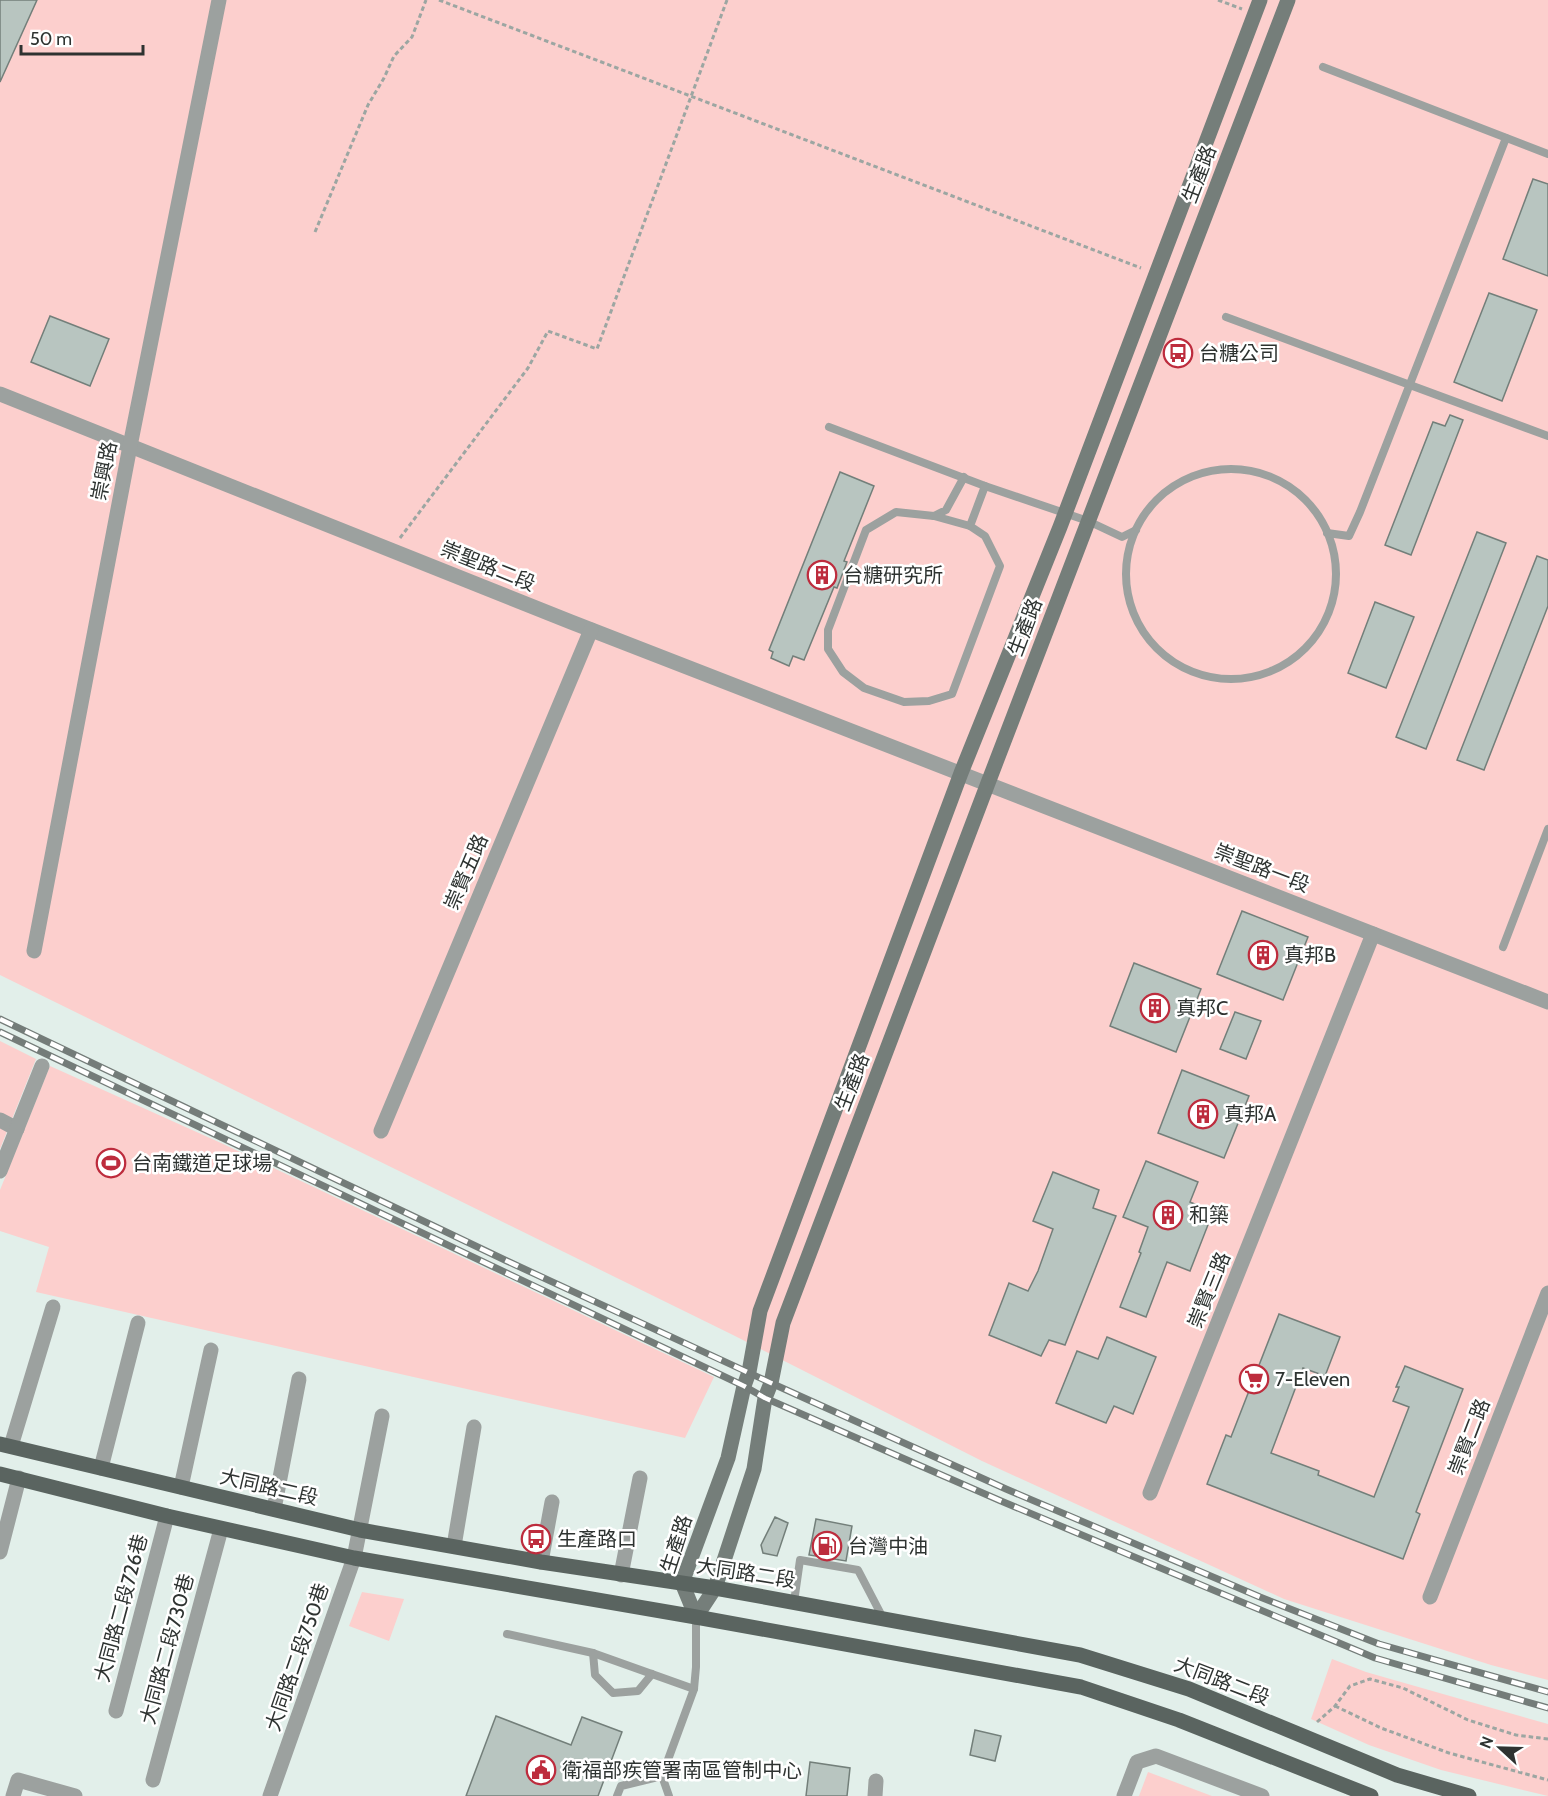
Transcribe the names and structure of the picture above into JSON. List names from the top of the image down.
{
  "streets": {
    "main road": ["大同路二段"],
    "street": [
      "生產路",
      "崇興路",
      "崇聖路二段",
      "崇聖路一段",
      "崇賢五路",
      "崇賢三路",
      "崇賢二路",
      "大同路二段726巷",
      "大同路二段730巷",
      "大同路二段750巷"
    ]
  },
  "crossings": [
    ["生產路", "崇聖路二段"],
    ["生產路", "崇聖路一段"],
    ["生產路", "大同路二段"],
    ["崇興路", "崇聖路二段"],
    ["崇聖路二段", "崇聖路一段"],
    ["崇聖路二段", "崇賢五路"],
    ["崇聖路一段", "崇賢三路"],
    ["大同路二段", "大同路二段750巷"]
  ],
  "places": {
    "bus stop": ["台糖公司", "生產路口"],
    "building": [
      "台糖研究所",
      "真邦B",
      "真邦C",
      "真邦A",
      "和築"
    ],
    "sports": ["台南鐵道足球場"],
    "supermarket": ["7-Eleven"],
    "fuel station": ["台灣中油"],
    "public building": ["衛福部疾管署南區管制中心"]
  },
  "scale_bar": "50 m",
  "north": "left"
}
